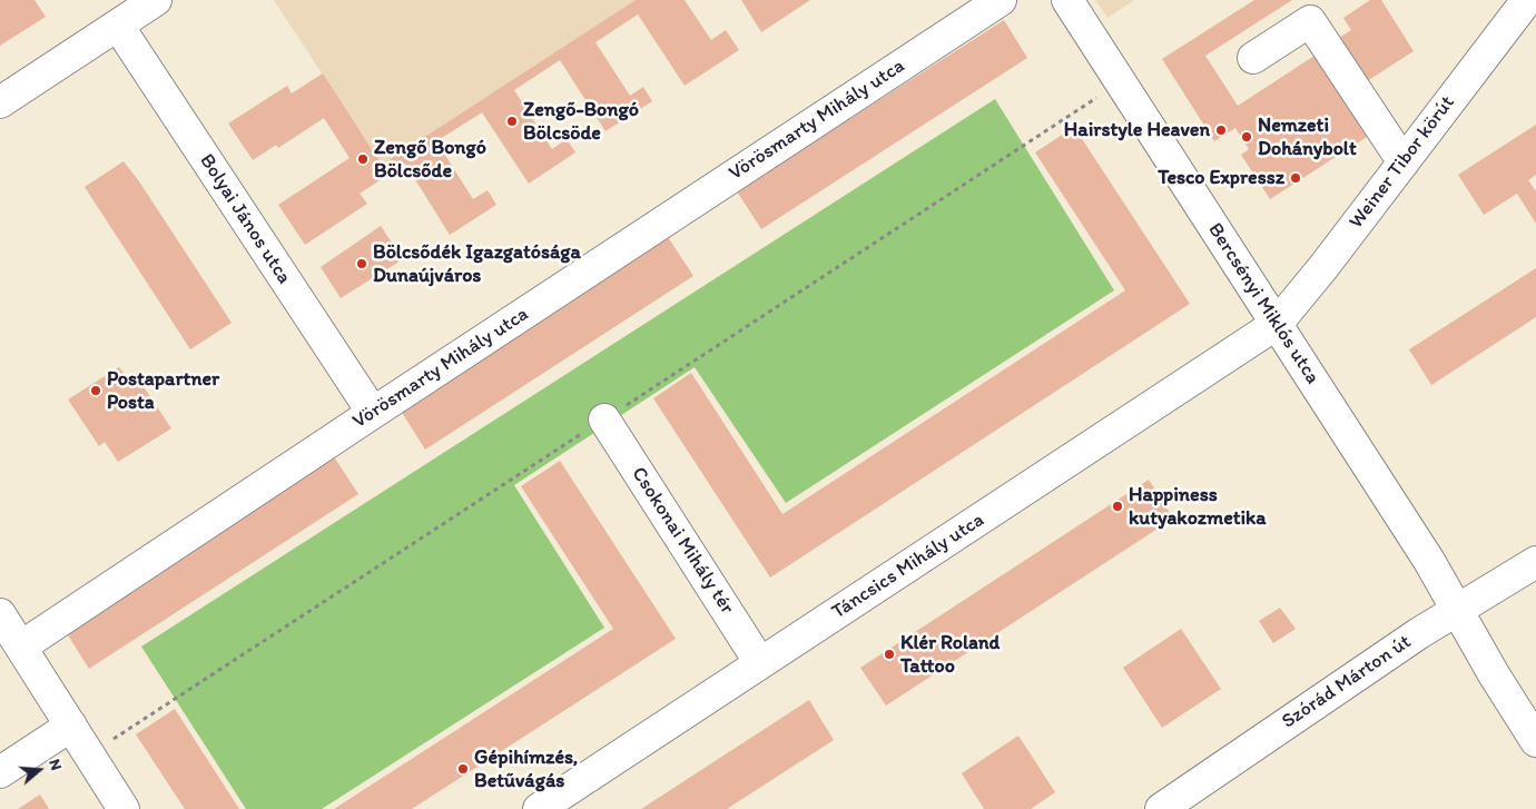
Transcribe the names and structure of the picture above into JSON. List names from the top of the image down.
{
  "streets": {
    "street": [
      "Vörösmarty Mihály utca",
      "Weiner Tibor körút",
      "Bolyai János utca",
      "Bercsényi Miklós utca",
      "Csokonai Mihály tér",
      "Táncsics Mihály utca",
      "Szórád Márton út"
    ]
  },
  "crossings": [
    ["Vörösmarty Mihály utca", "Bolyai János utca"],
    ["Weiner Tibor körút", "Bercsényi Miklós utca"],
    ["Weiner Tibor körút", "Táncsics Mihály utca"],
    ["Bercsényi Miklós utca", "Táncsics Mihály utca"],
    ["Bercsényi Miklós utca", "Szórád Márton út"],
    ["Csokonai Mihály tér", "Táncsics Mihály utca"]
  ],
  "places": [
    "Zengő-Bongó Bölcsöde",
    "Hairstyle Heaven",
    "Nemzeti Dohánybolt",
    "Zengő Bongó Bölcsőde",
    "Tesco Expressz",
    "Bölcsődék Igazgatósága Dunaújváros",
    "Postapartner Posta",
    "Happiness kutyakozmetika",
    "Klér Roland Tattoo",
    "Gépihímzés, Betűvágás"
  ],
  "north": "right"
}
